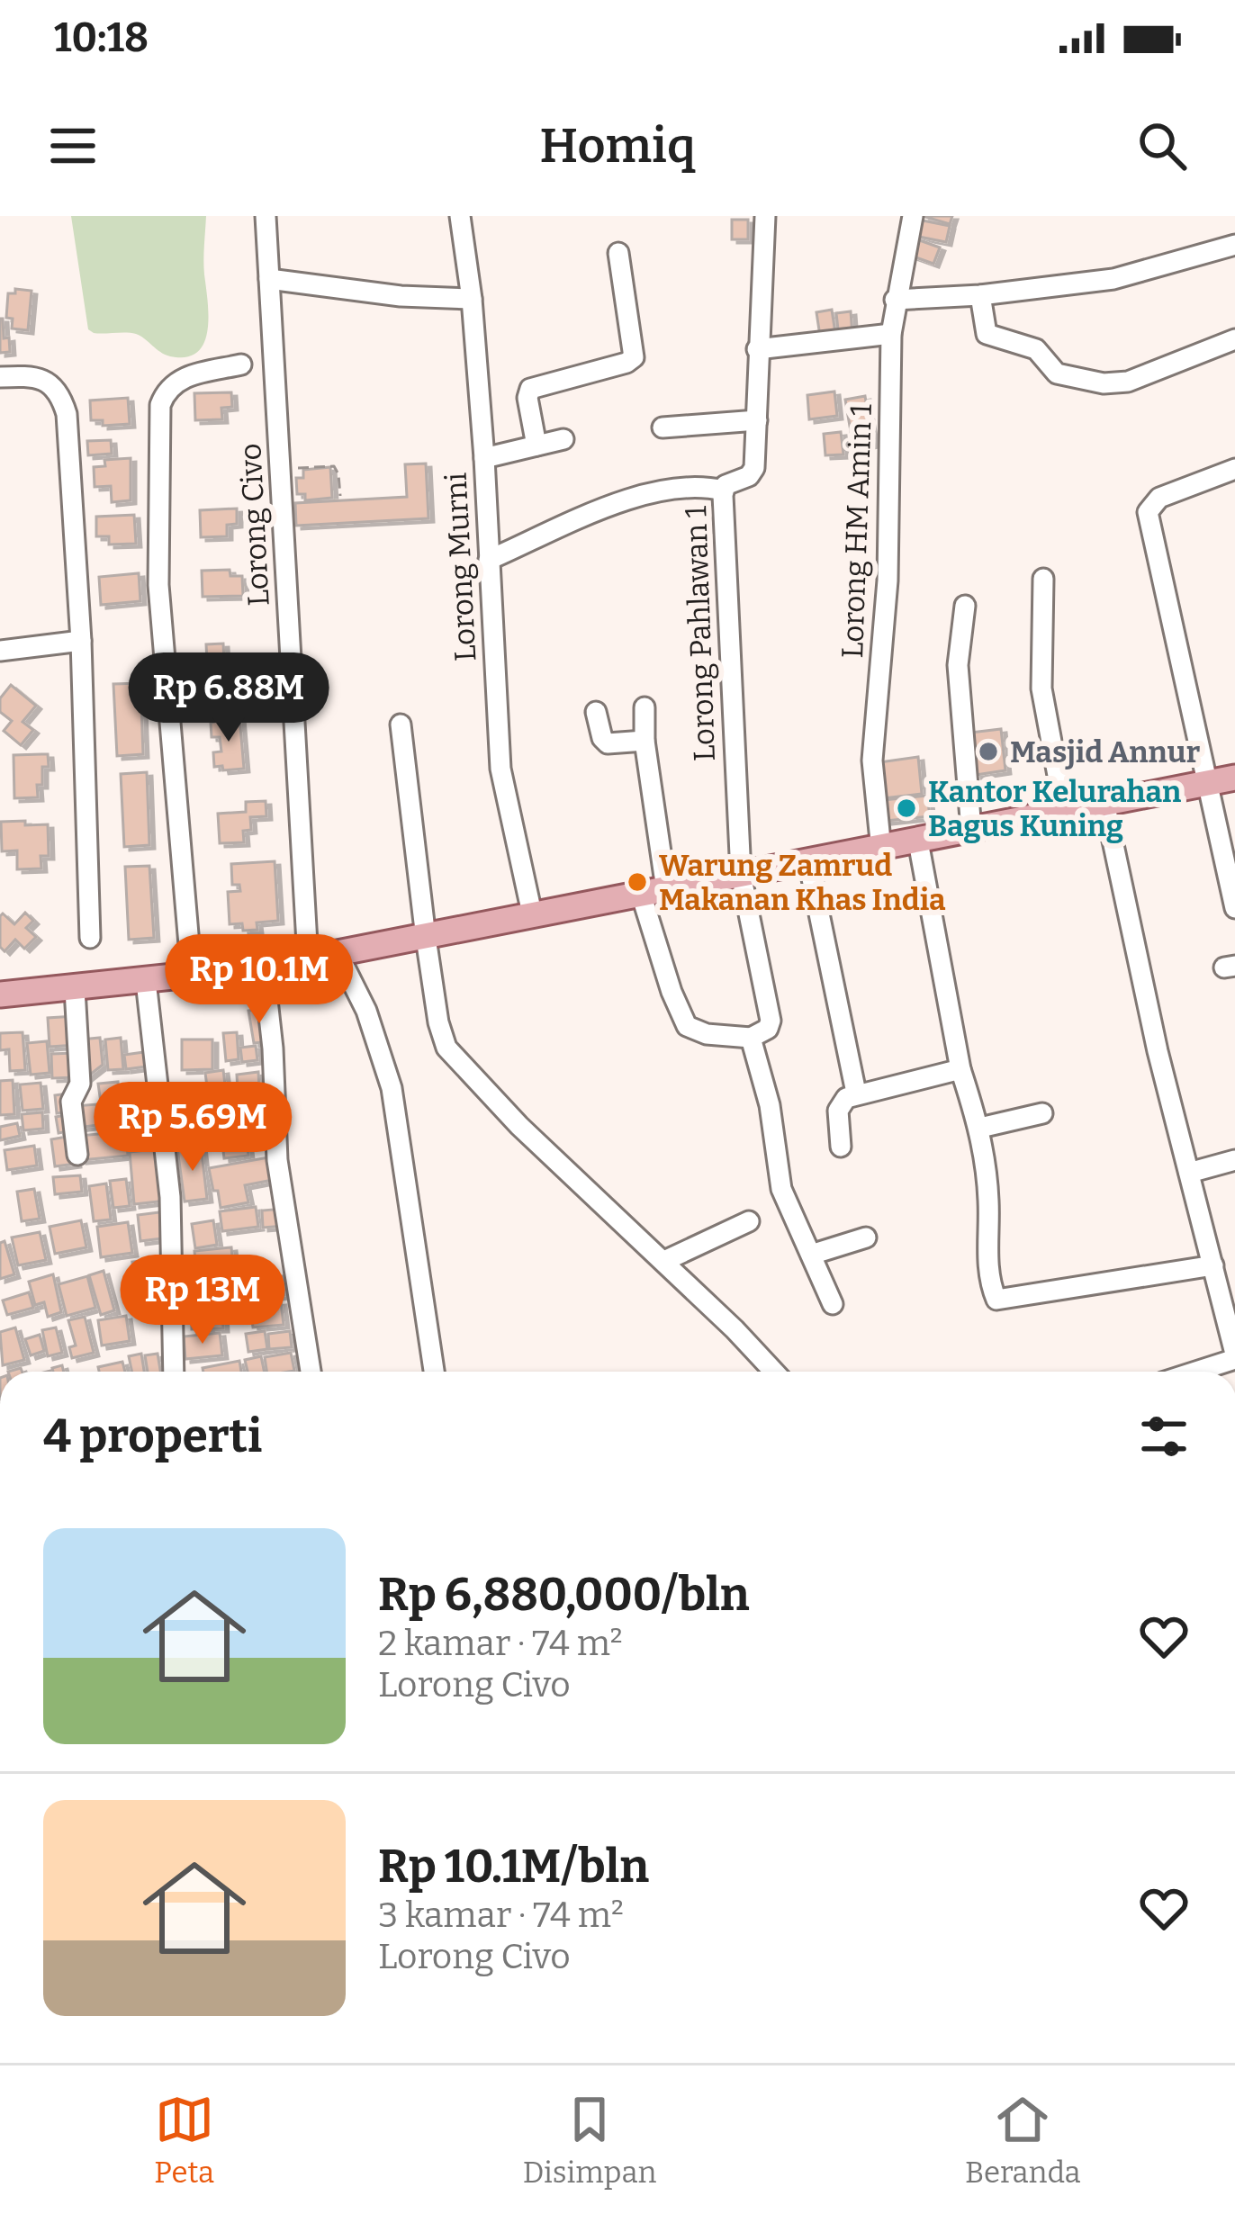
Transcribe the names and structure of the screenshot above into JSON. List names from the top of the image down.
{
  "streets": {
    "street": [
      "Lorong Civo",
      "Lorong HM Amin 1",
      "Lorong Murni",
      "Lorong Pahlawan 1"
    ]
  },
  "places": ["Masjid Annur", "Kantor Kelurahan Bagus Kuning", "Warung Zamrud Makanan Khas India"],
  "page": {
    "status": "10:18",
    "header": "Homiq",
    "price": [
      "Rp 6.88M",
      "Rp 10.1M",
      "Rp 5.69M",
      "Rp 13M"
    ],
    "heading": "4 properti",
    "list": [
      {
        "name": "Rp 6,880,000/bln",
        "note": "2 kamar · 74 m² · Lorong Civo"
      },
      {
        "name": "Rp 10.1M/bln",
        "note": "3 kamar · 74 m² · Lorong Civo"
      }
    ],
    "tabs": ["Peta", "Disimpan", "Beranda"]
  }
}
